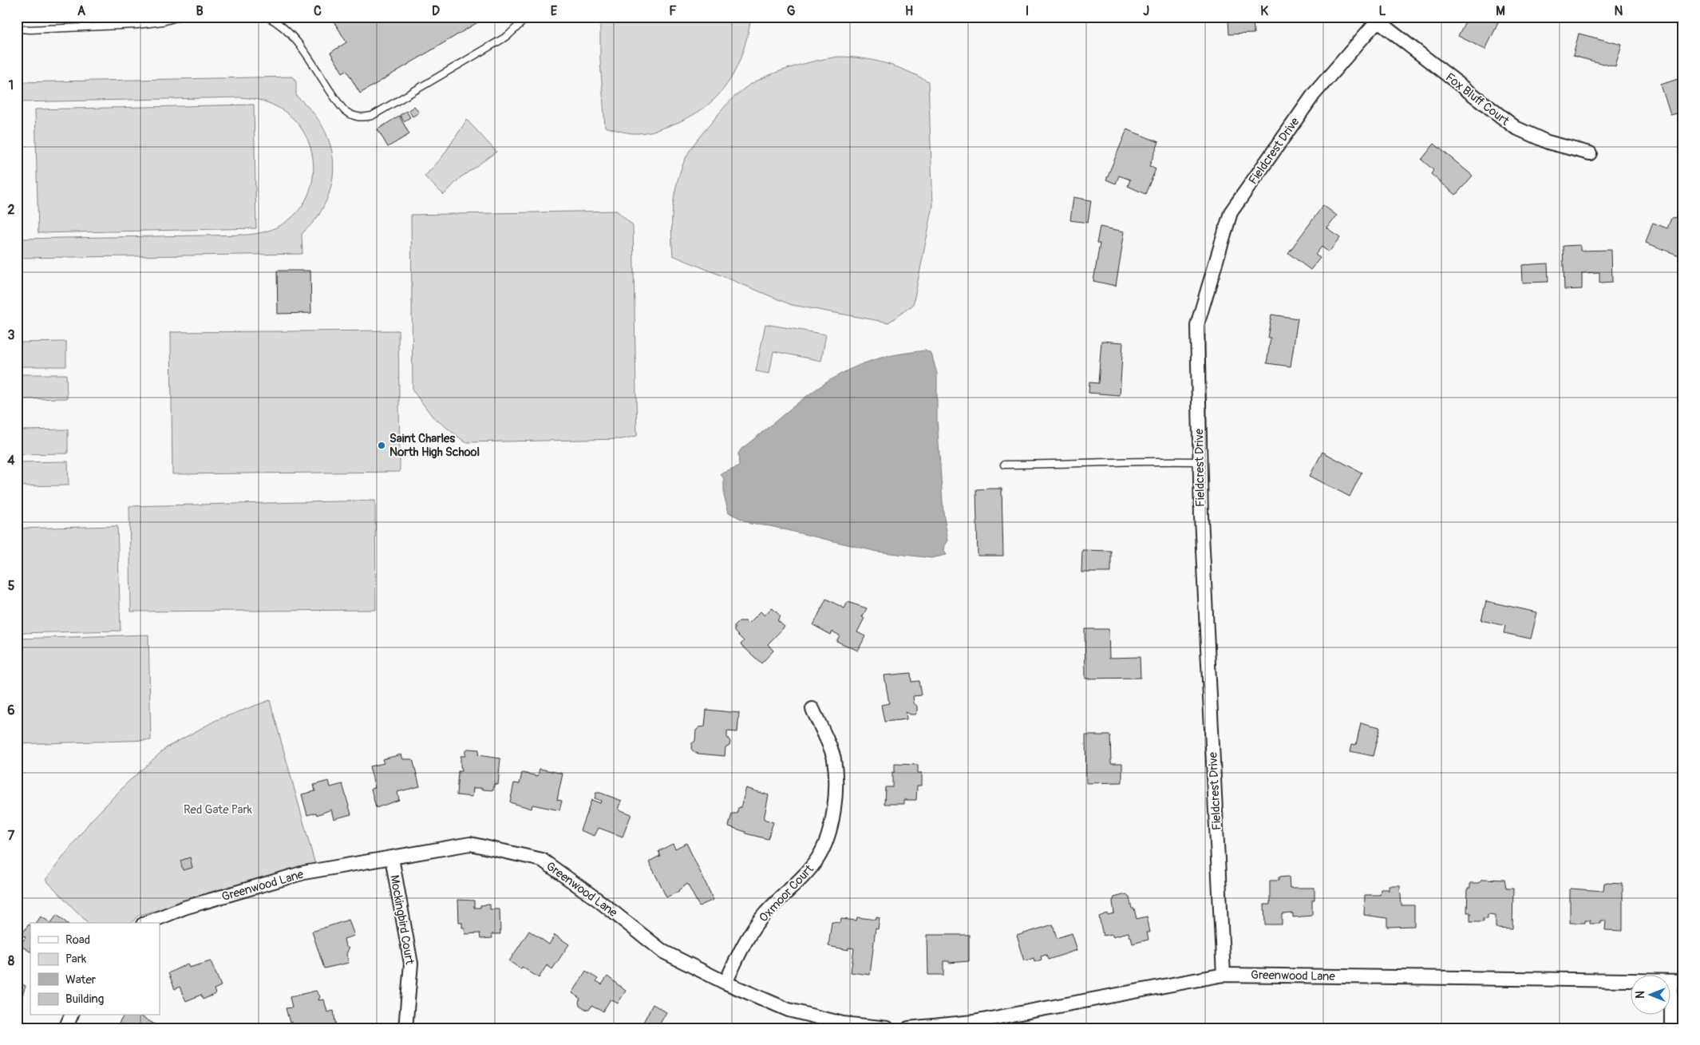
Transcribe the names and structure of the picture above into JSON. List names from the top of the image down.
{
  "streets": {
    "street": [
      "Fox Bluff Court",
      "Fieldcrest Drive",
      "Greenwood Lane",
      "Oxmoor Court",
      "Mockingbird Court"
    ]
  },
  "crossings": [
    ["Fox Bluff Court", "Fieldcrest Drive"],
    ["Fieldcrest Drive", "Greenwood Lane"],
    ["Greenwood Lane", "Oxmoor Court"],
    ["Greenwood Lane", "Mockingbird Court"]
  ],
  "parks": ["Red Gate Park"],
  "places": ["Saint Charles North High School"],
  "legend": [
    "Road",
    "Park",
    "Water",
    "Building"
  ],
  "north": "left",
  "grid": {
    "columns": [
      "A",
      "B",
      "C",
      "D",
      "E",
      "F",
      "G",
      "H",
      "I",
      "J",
      "K",
      "L",
      "M",
      "N"
    ],
    "rows": [
      "1",
      "2",
      "3",
      "4",
      "5",
      "6",
      "7",
      "8"
    ]
  }
}
